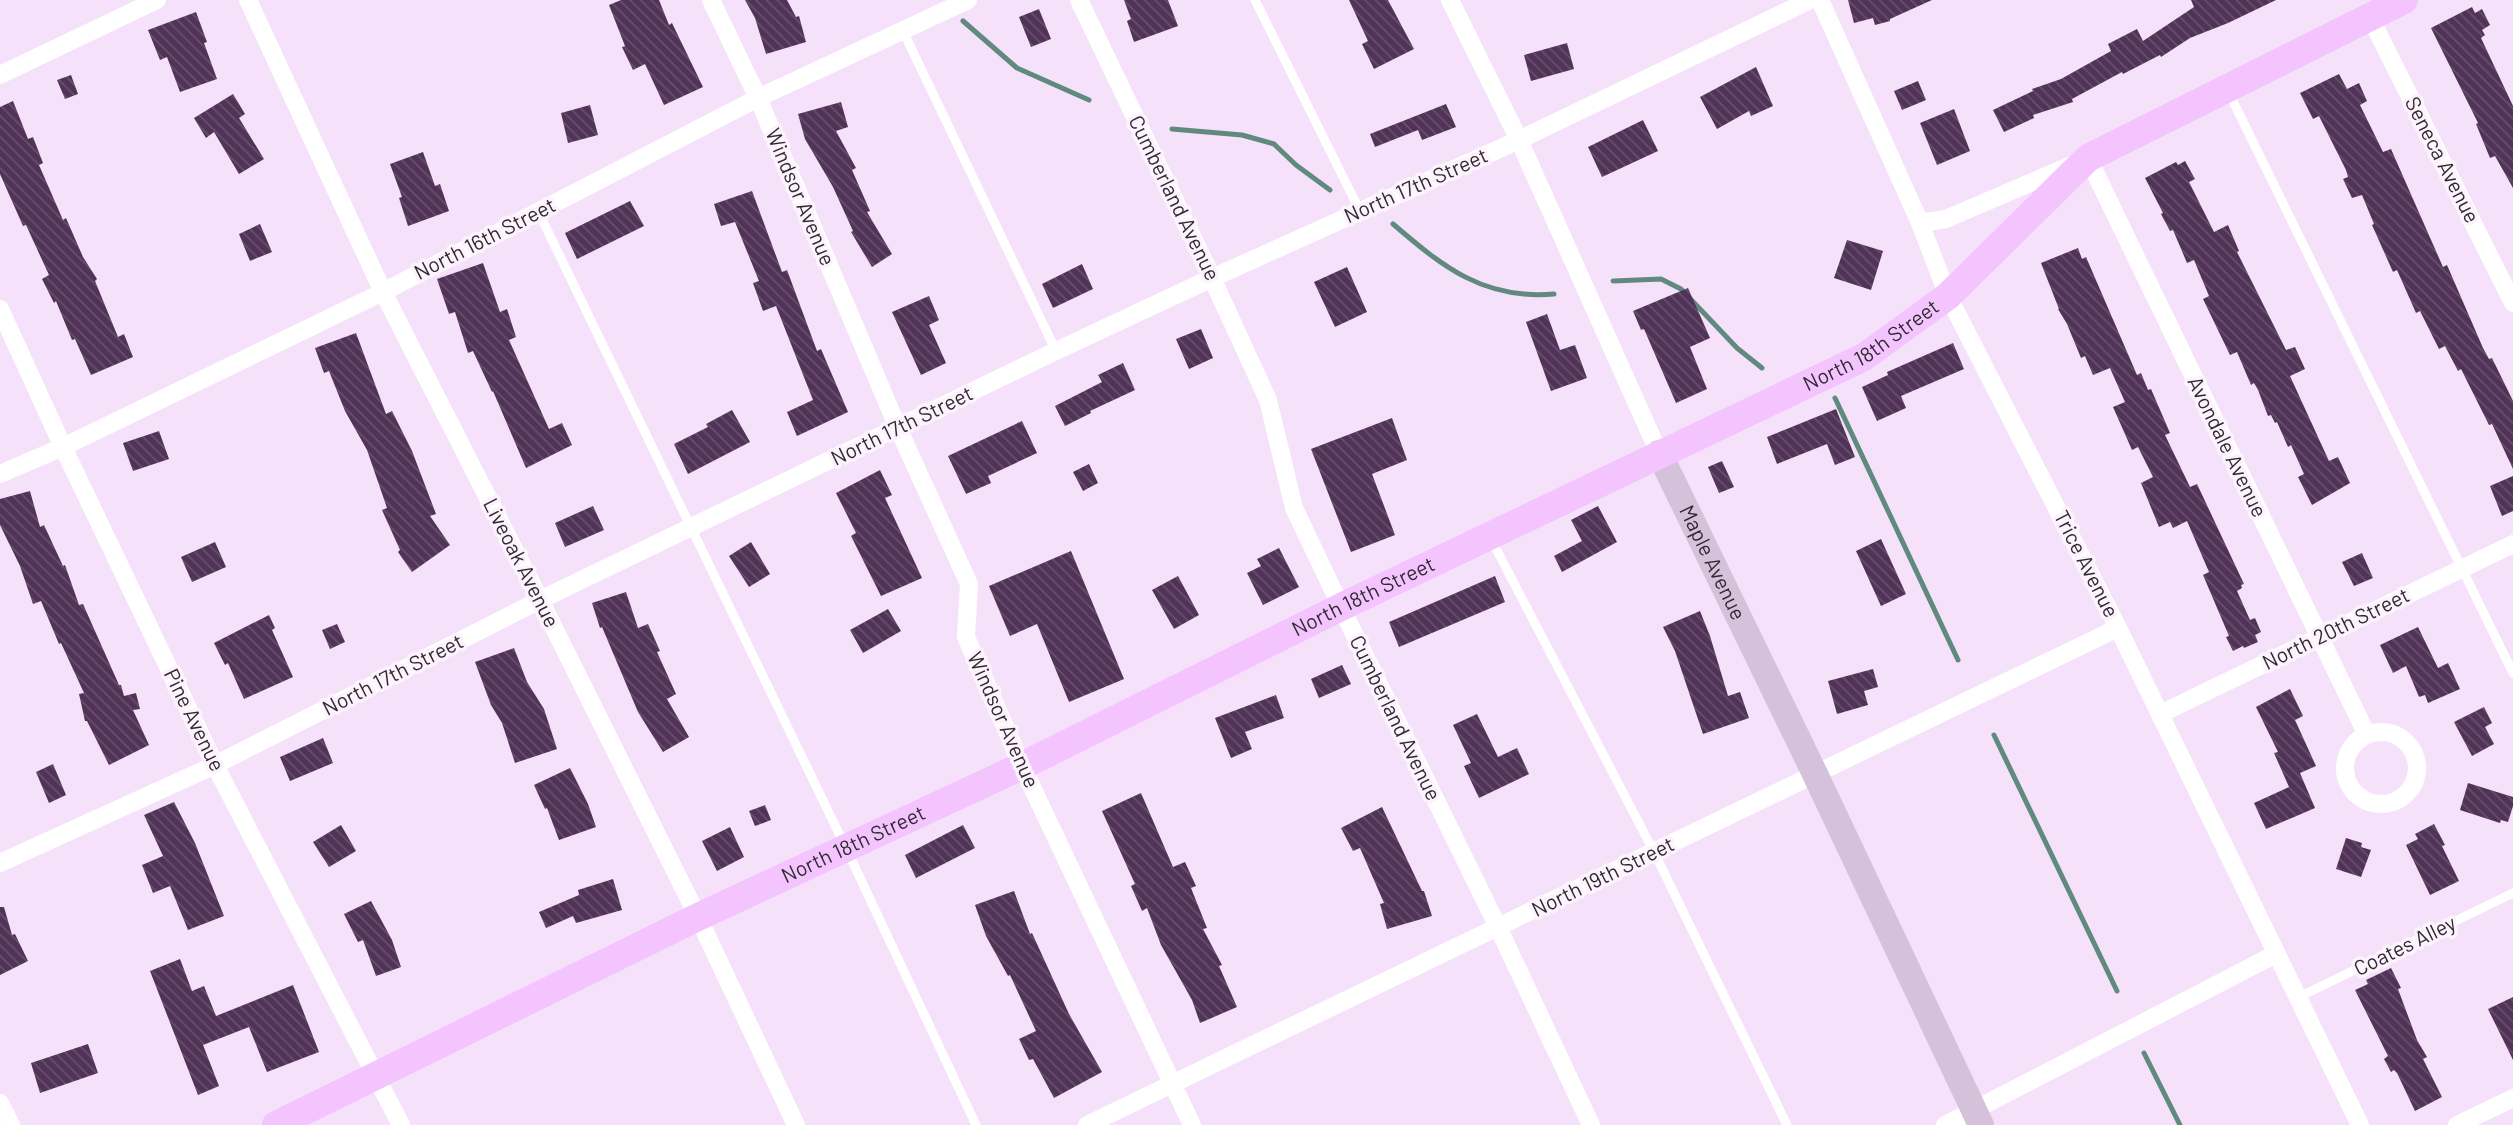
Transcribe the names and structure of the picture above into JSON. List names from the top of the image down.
{
  "streets": {
    "main road": ["North 18th Street"],
    "street": [
      "Seneca Avenue",
      "North 17th Street",
      "Windsor Avenue",
      "Cumberland Avenue",
      "North 16th Street",
      "Avondale Avenue",
      "Liveoak Avenue",
      "Maple Avenue",
      "Trice Avenue",
      "North 20th Street",
      "Pine Avenue",
      "North 19th Street"
    ],
    "lane": ["Coates Alley"]
  },
  "crossings": [
    ["Seneca Avenue", "North 18th Street"],
    ["North 17th Street", "Windsor Avenue"],
    ["North 17th Street", "Cumberland Avenue"],
    ["North 17th Street", "Liveoak Avenue"],
    ["North 17th Street", "Maple Avenue"],
    ["North 17th Street", "Pine Avenue"],
    ["Windsor Avenue", "North 16th Street"],
    ["Windsor Avenue", "North 18th Street"],
    ["Windsor Avenue", "North 19th Street"],
    ["Cumberland Avenue", "North 18th Street"],
    ["Cumberland Avenue", "North 19th Street"],
    ["North 16th Street", "Liveoak Avenue"],
    ["North 16th Street", "Pine Avenue"],
    ["North 18th Street", "Avondale Avenue"],
    ["North 18th Street", "Liveoak Avenue"],
    ["North 18th Street", "Maple Avenue"],
    ["North 18th Street", "Trice Avenue"],
    ["North 18th Street", "Pine Avenue"],
    ["Avondale Avenue", "North 20th Street"],
    ["Maple Avenue", "North 19th Street"],
    ["Trice Avenue", "North 20th Street"],
    ["Trice Avenue", "North 19th Street"],
    ["Trice Avenue", "Coates Alley"]
  ]
}
